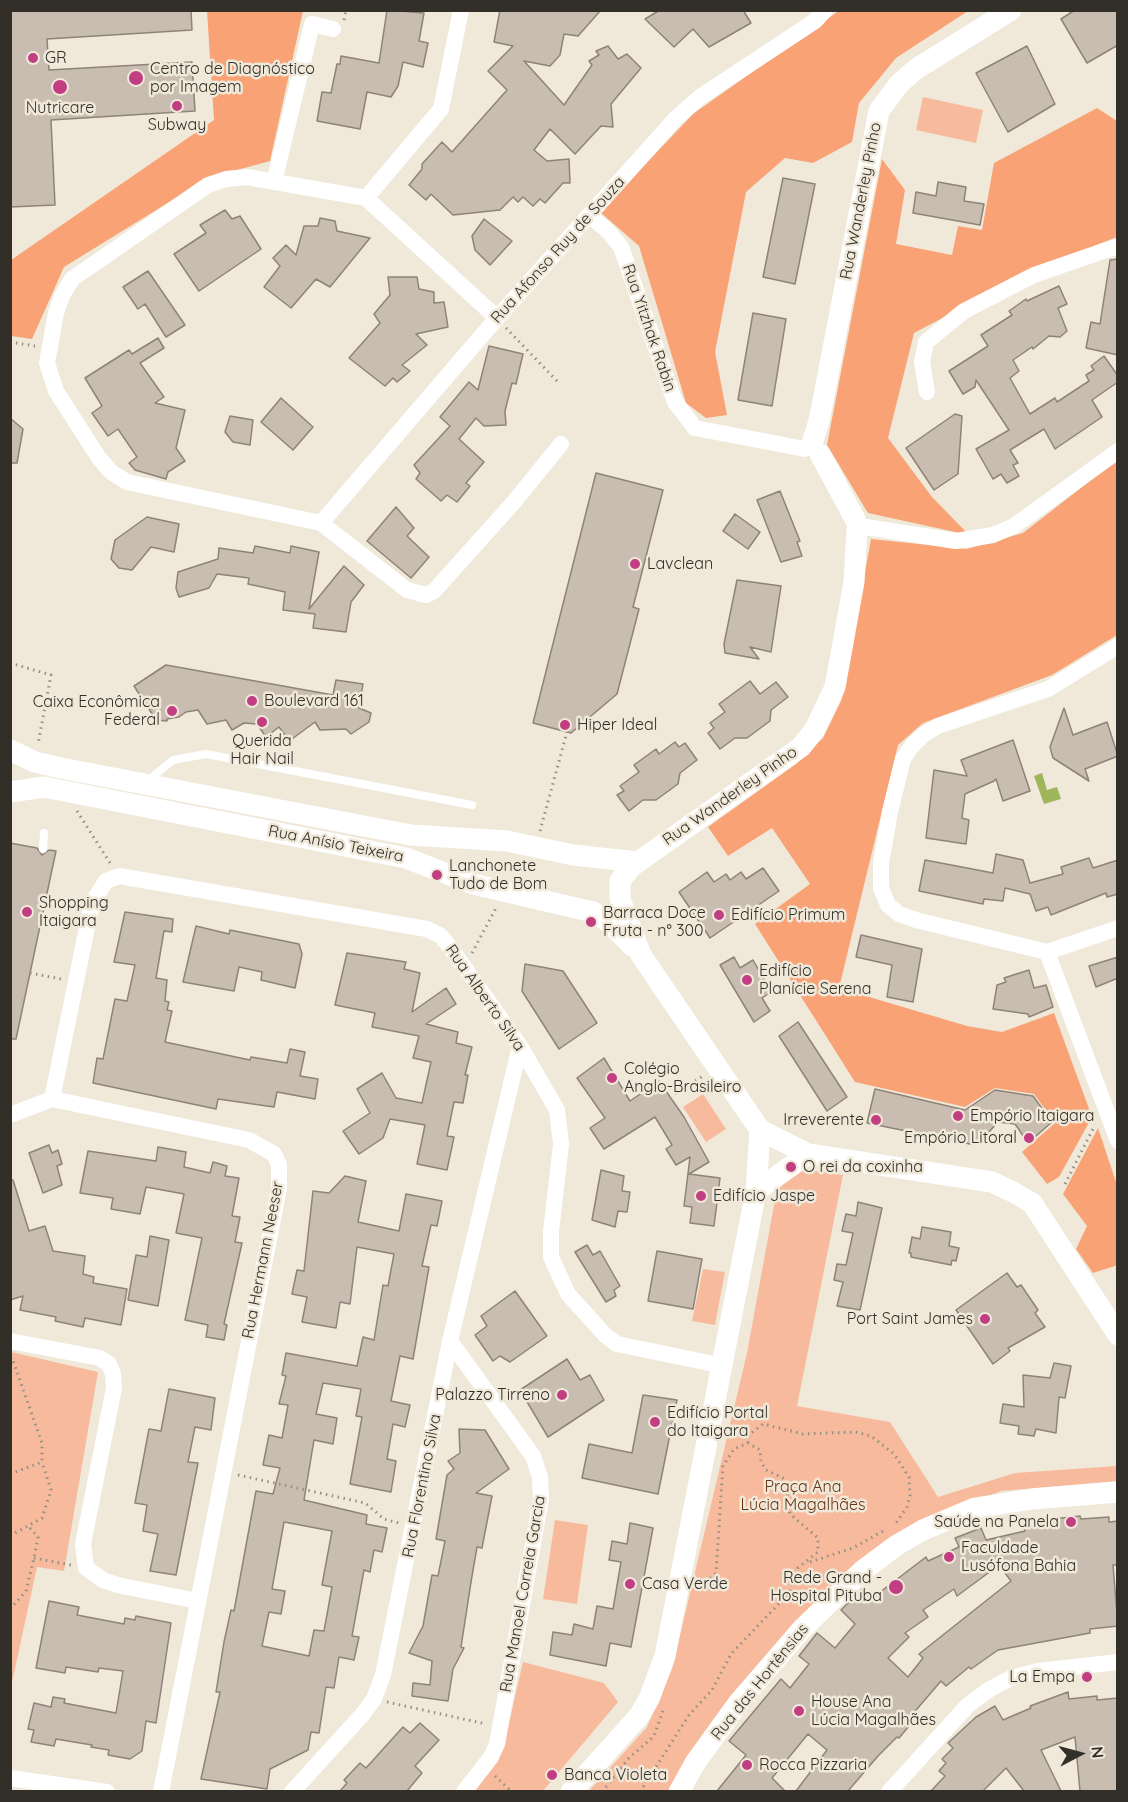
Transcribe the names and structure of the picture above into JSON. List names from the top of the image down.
{
  "streets": {
    "street": [
      "Rua Wanderley Pinho",
      "Rua Afonso Ruy de Souza",
      "Rua Yitzhak Rabin",
      "Rua Anísio Teixeira",
      "Rua Alberto Silva",
      "Rua Hermann Neeser",
      "Rua Florentino Silva",
      "Rua Manoel Correia Garcia",
      "Rua das Hortênsias"
    ]
  },
  "crossings": [
    ["Rua Wanderley Pinho", "Rua Yitzhak Rabin"],
    ["Rua Wanderley Pinho", "Rua Anísio Teixeira"],
    ["Rua Afonso Ruy de Souza", "Rua Yitzhak Rabin"],
    ["Rua Alberto Silva", "Rua Florentino Silva"],
    ["Rua Florentino Silva", "Rua Manoel Correia Garcia"]
  ],
  "parks": ["Praça Ana Lúcia Magalhães"],
  "places": [
    "GR",
    "Centro de Diagnóstico por Imagem",
    "Nutricare",
    "Subway",
    "Lavclean",
    "Boulevard 161",
    "Caixa Econômica Federal",
    "Querida Hair Nail",
    "Hiper Ideal",
    "Lanchonete Tudo de Bom",
    "Shopping Itaigara",
    "Edifício Primum",
    "Barraca Doce Fruta - n° 300",
    "Edifício Planície Serena",
    "Colégio Anglo-Brasileiro",
    "Empório Itaigara",
    "Irreverente",
    "Empório Litoral",
    "O rei da coxinha",
    "Edifício Jaspe",
    "Port Saint James",
    "Palazzo Tirreno",
    "Edifício Portal do Itaigara",
    "Saúde na Panela",
    "Faculdade Lusófona Bahia",
    "Casa Verde",
    "Rede Grand - Hospital Pituba",
    "La Empa",
    "House Ana Lúcia Magalhães",
    "Rocca Pizzaria",
    "Banca Violeta"
  ],
  "north": "right"
}
